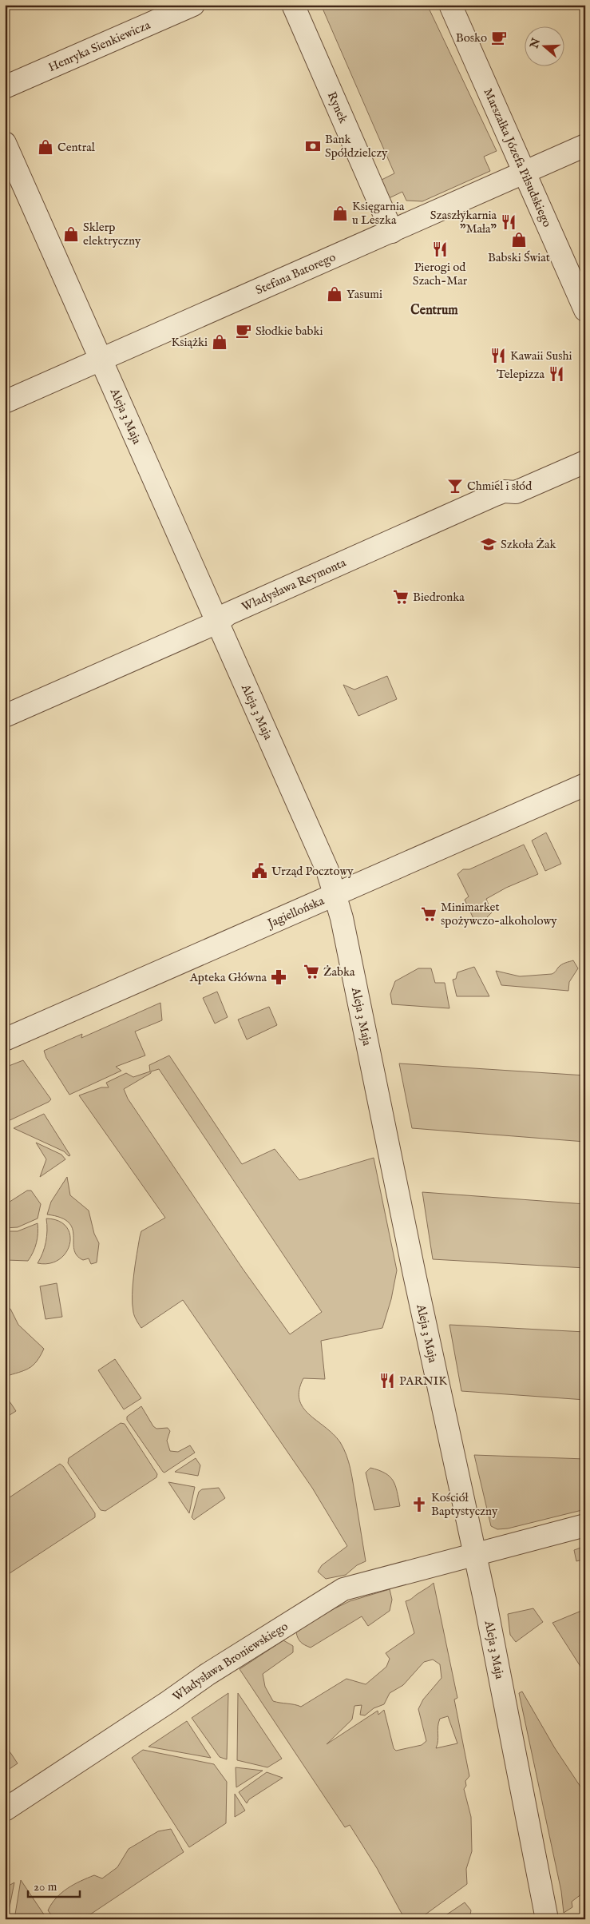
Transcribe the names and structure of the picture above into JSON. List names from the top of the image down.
{
  "streets": {
    "street": [
      "Henryka Sienkiewicza",
      "Rynek",
      "Marszałka Józefa Piłsudskiego",
      "Stefana Batorego",
      "Aleja 3 Maja",
      "Władysława Reymonta",
      "Jagiellońska",
      "Władysława Broniewskiego"
    ]
  },
  "crossings": [
    ["Rynek", "Stefana Batorego"],
    ["Marszałka Józefa Piłsudskiego", "Stefana Batorego"],
    ["Stefana Batorego", "Aleja 3 Maja"],
    ["Aleja 3 Maja", "Władysława Reymonta"],
    ["Aleja 3 Maja", "Jagiellońska"],
    ["Aleja 3 Maja", "Władysława Broniewskiego"]
  ],
  "districts": ["Centrum"],
  "places": {
    "cafe": ["Bosko", "Słodkie babki"],
    "bank": ["Bank Spółdzielczy"],
    "shop": [
      "Central",
      "Księgarnia u Leszka",
      "Sklerp elektryczny",
      "Babski Świat",
      "Yasumi",
      "Książki"
    ],
    "restaurant": [
      "Szaszłykarnia \"Mała\"",
      "Pierogi od Szach-Mar",
      "Kawaii Sushi",
      "Telepizza",
      "PARNIK"
    ],
    "bar": ["Chmiel i słód"],
    "school or university": ["Szkoła Żak"],
    "supermarket": ["Biedronka", "Minimarket spożywczo-alkoholowy", "Żabka"],
    "public building": ["Urząd Pocztowy"],
    "pharmacy": ["Apteka Główna"],
    "church": ["Kościół Baptystyczny"]
  },
  "scale_bar": "20 m",
  "north": "left"
}
